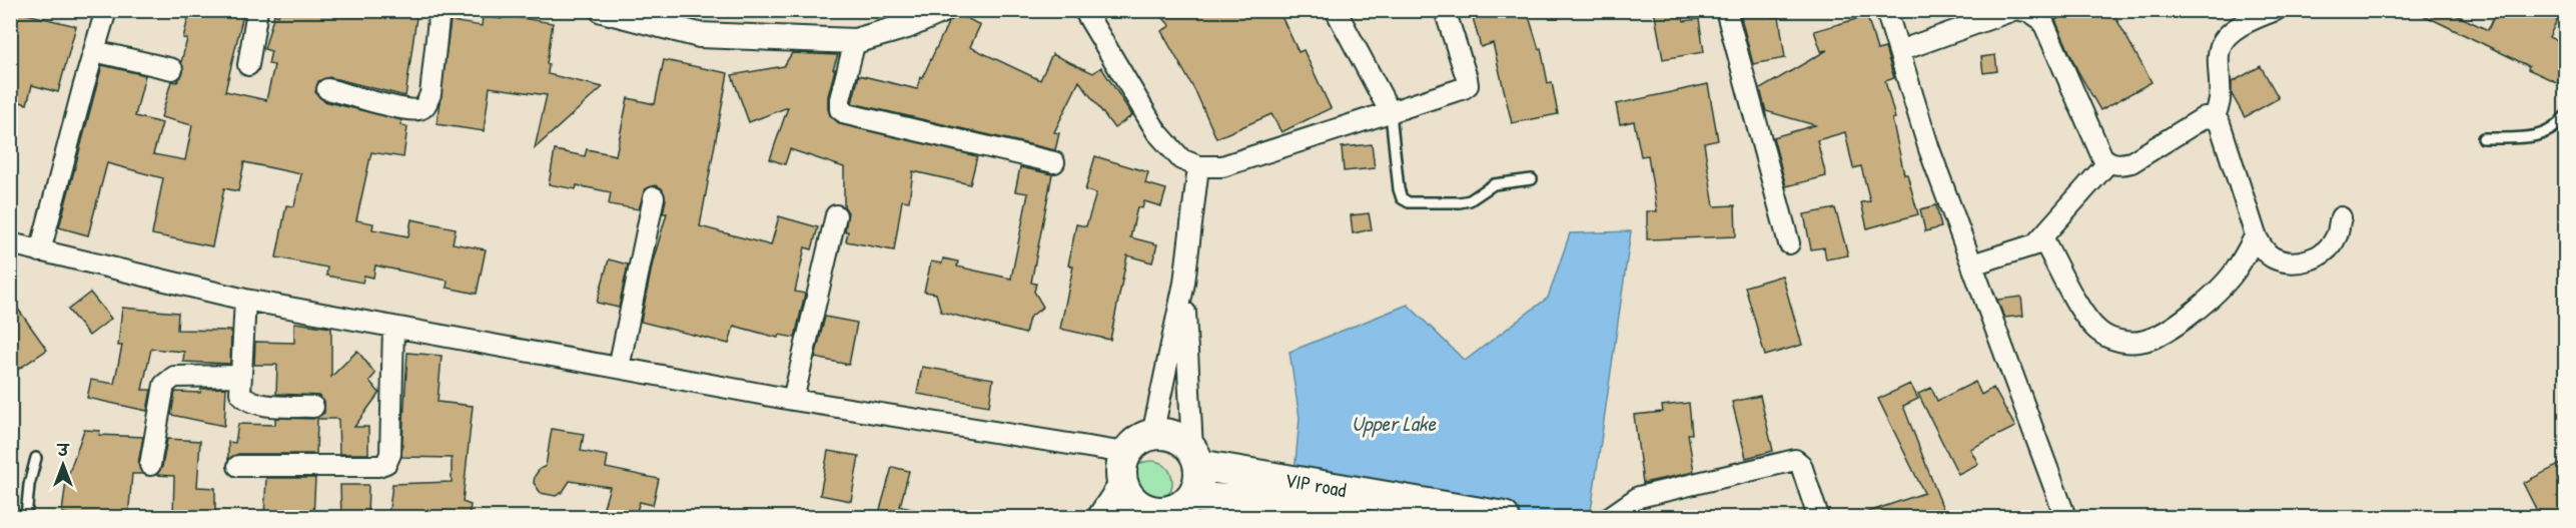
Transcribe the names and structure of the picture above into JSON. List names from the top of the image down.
{
  "streets": {
    "main road": ["VIP road"]
  },
  "water": ["Upper Lake"],
  "north": "top"
}
